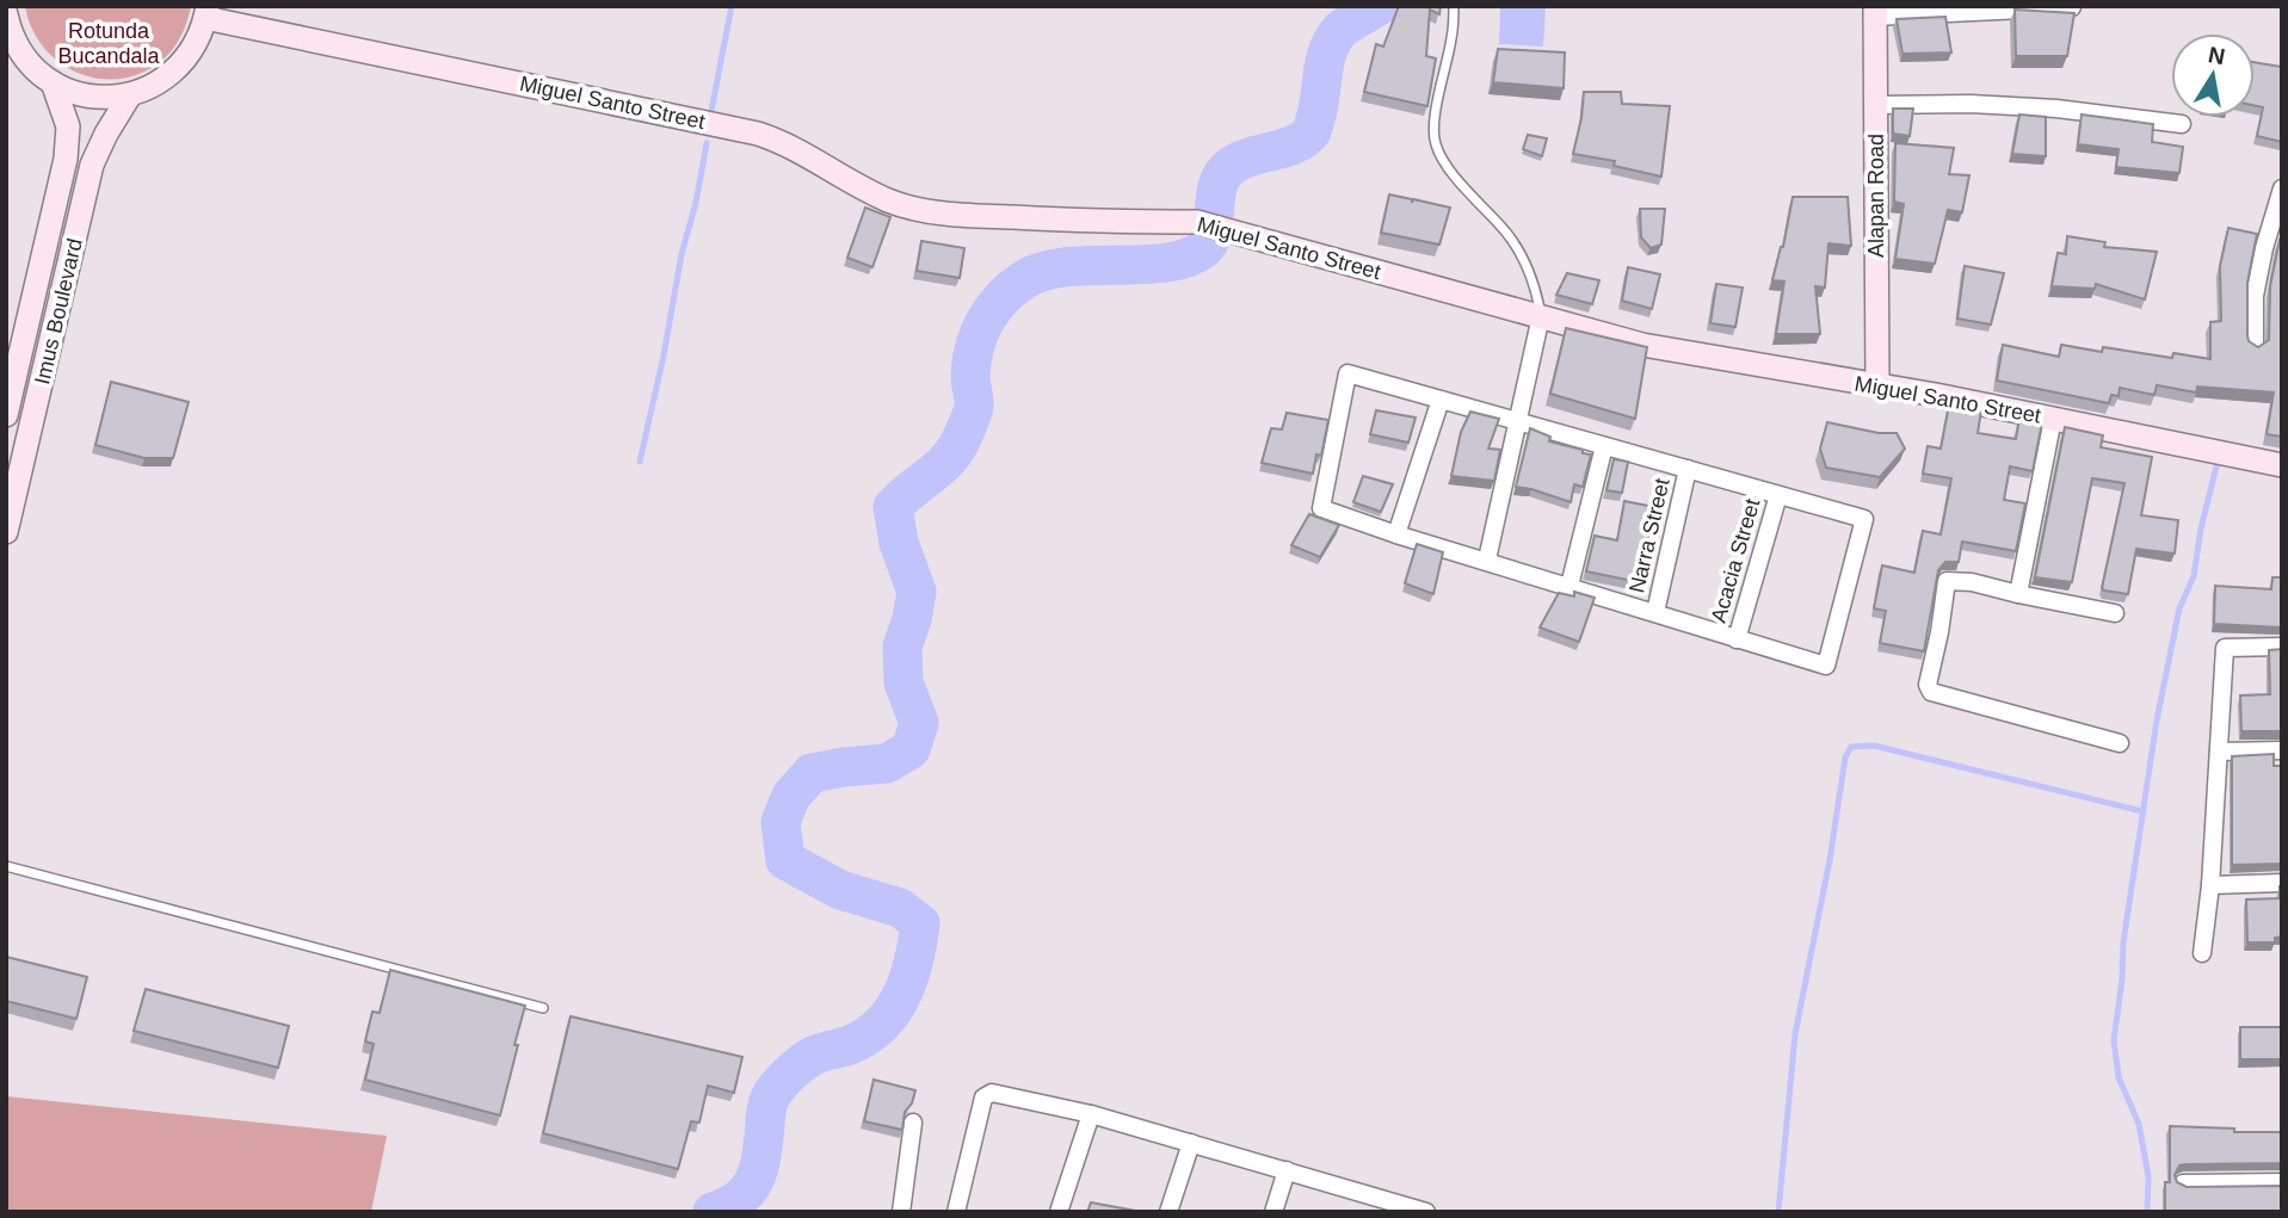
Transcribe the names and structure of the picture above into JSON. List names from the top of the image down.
{
  "streets": {
    "main road": ["Miguel Santo Street", "Alapan Road", "Imus Boulevard"],
    "street": ["Narra Street", "Acacia Street"]
  },
  "crossings": [
    ["Miguel Santo Street", "Alapan Road"]
  ],
  "parks": ["Rotunda Bucandala"],
  "north": "top"
}
